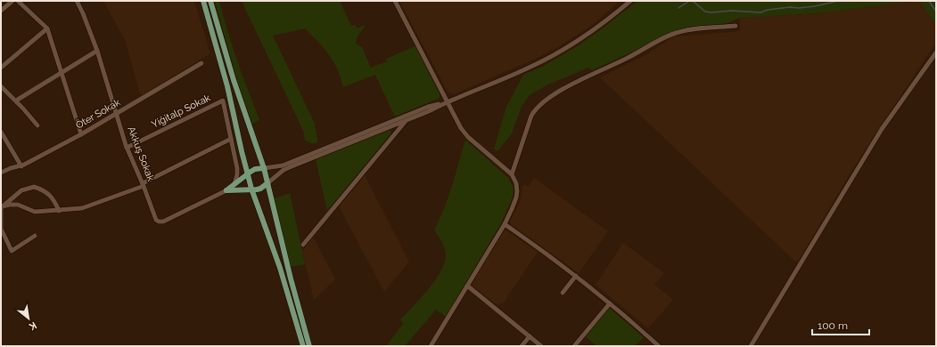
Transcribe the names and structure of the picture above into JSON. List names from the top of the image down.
{
  "streets": {
    "street": ["Yiğitalp Sokak", "Öter Sokak", "Akkuş Sokak"]
  },
  "crossings": [
    ["Yiğitalp Sokak", "Akkuş Sokak"],
    ["Öter Sokak", "Akkuş Sokak"]
  ],
  "scale_bar": "100 m",
  "north": "bottom right"
}
